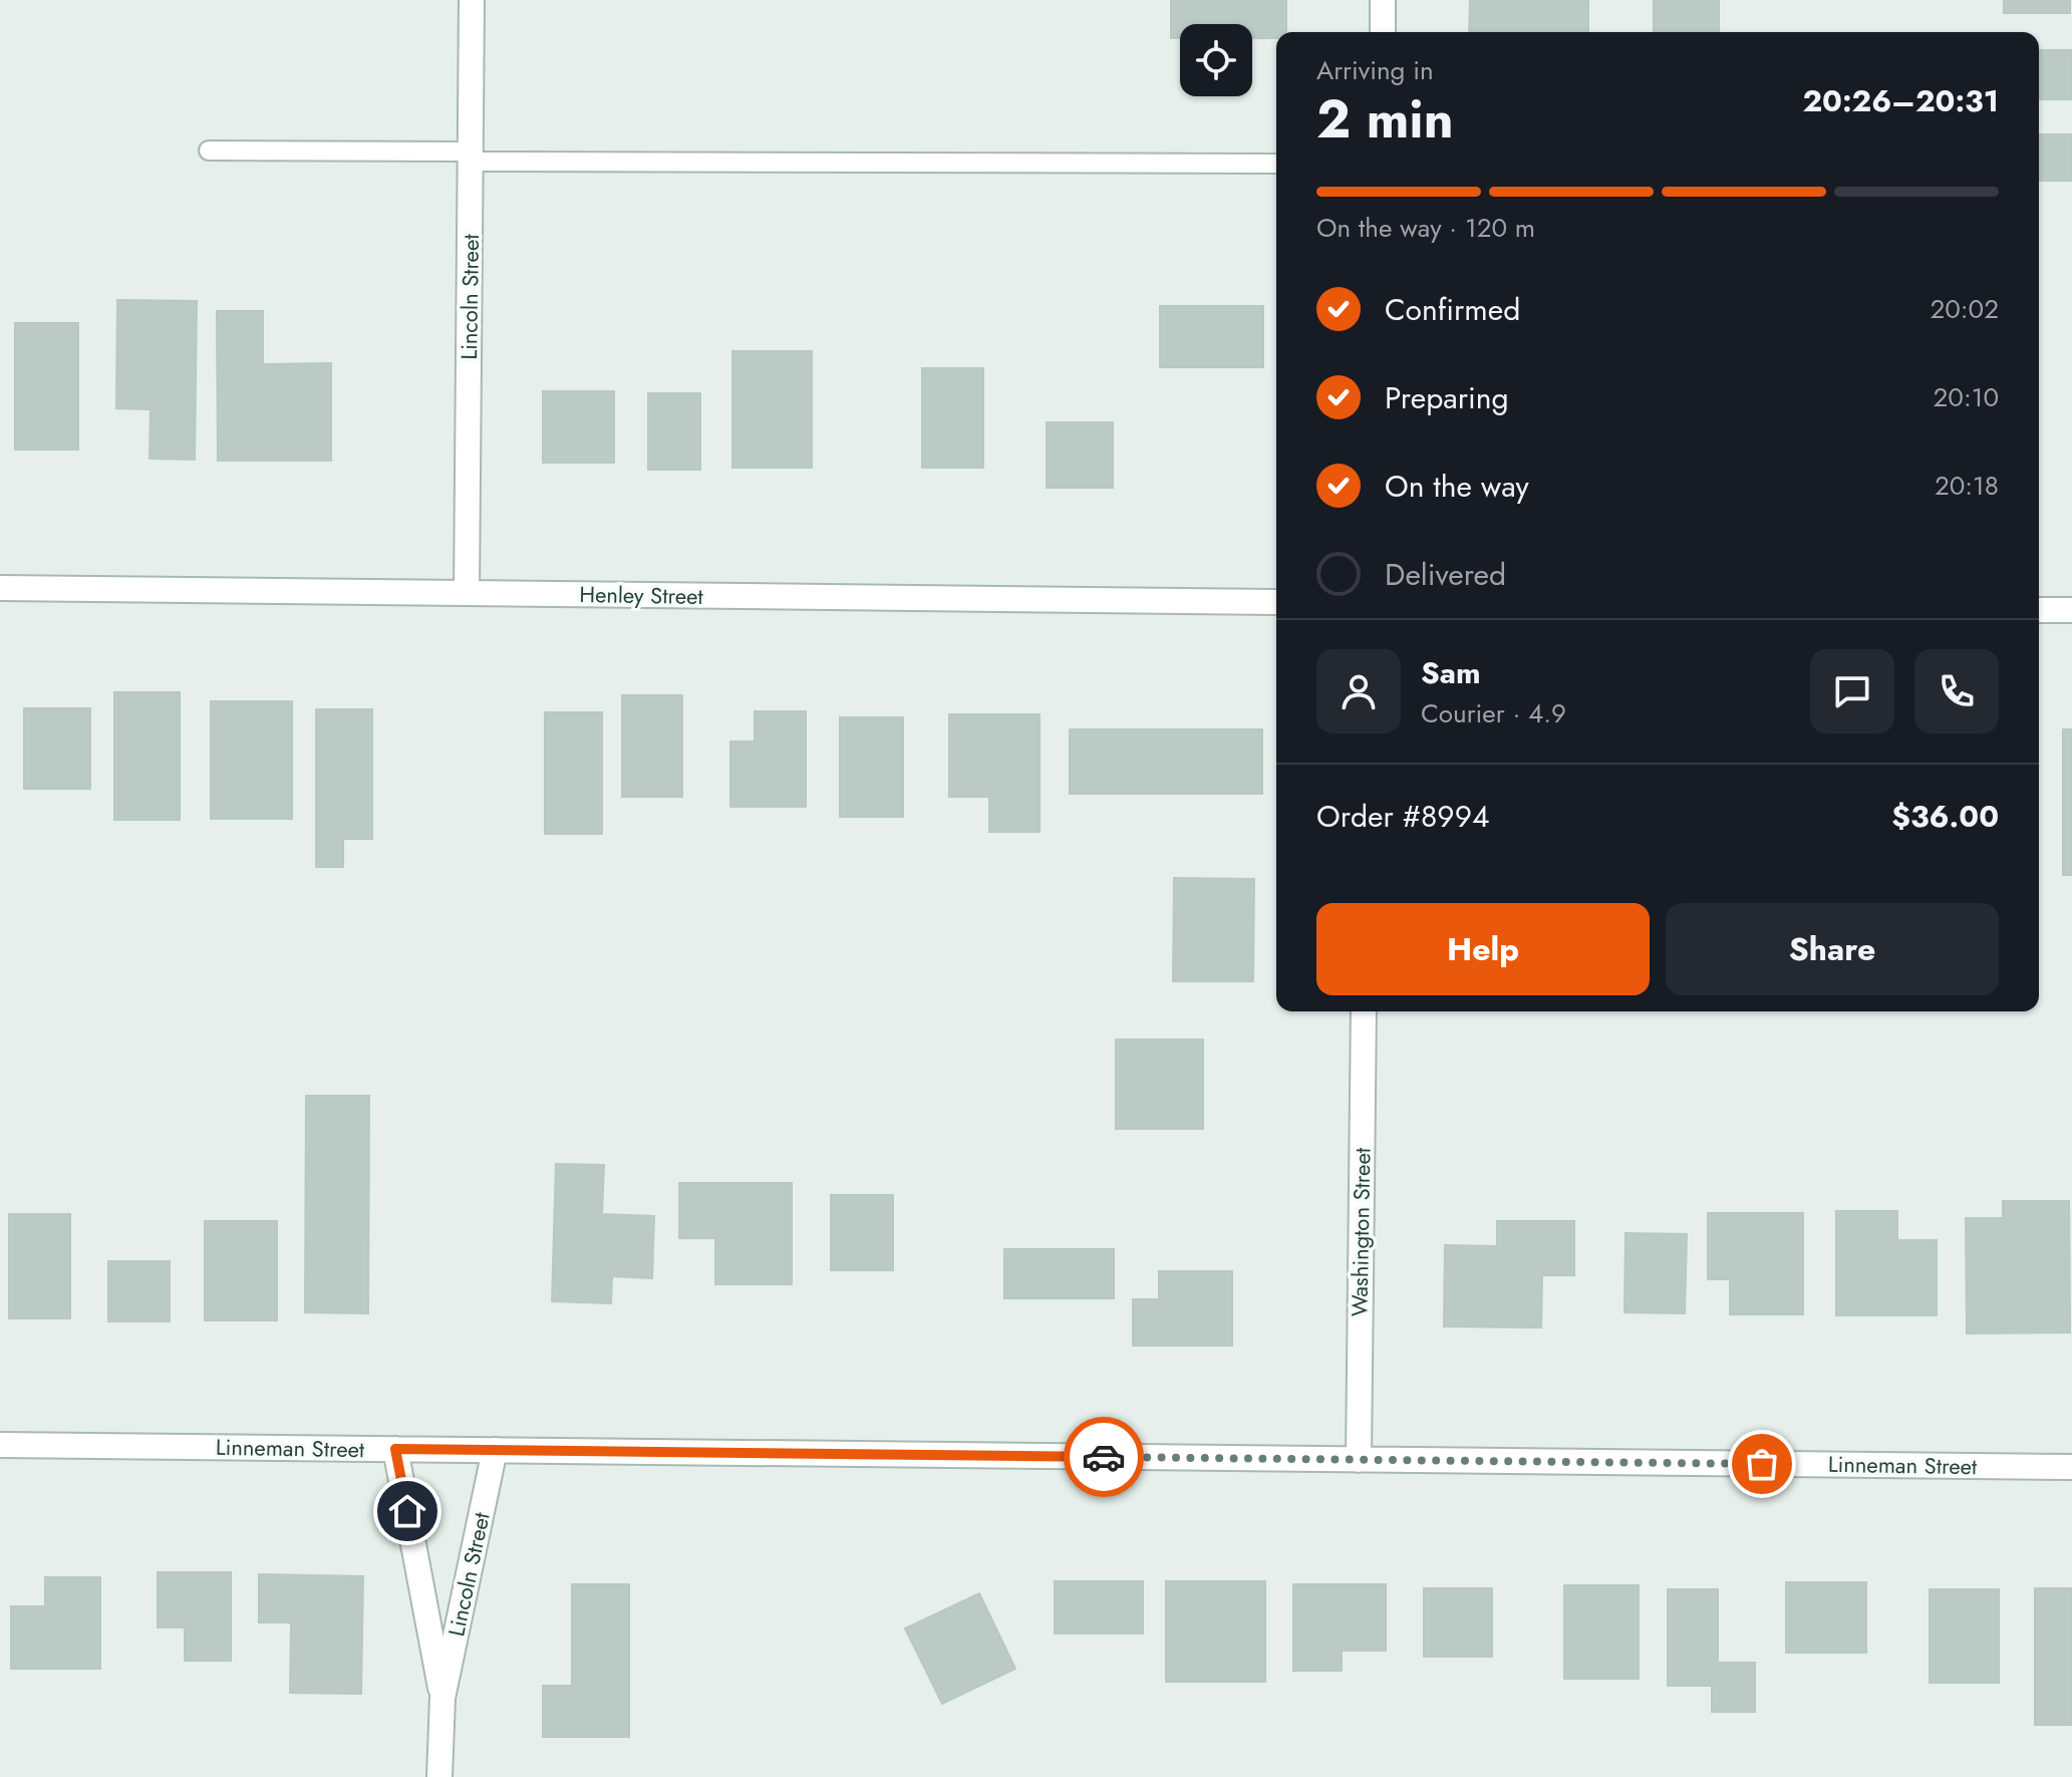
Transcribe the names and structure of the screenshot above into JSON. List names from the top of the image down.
{
  "streets": {
    "street": [
      "Lincoln Street",
      "Henley Street",
      "Washington Street",
      "Linneman Street"
    ]
  },
  "crossings": [
    ["Lincoln Street", "Henley Street"],
    ["Lincoln Street", "Linneman Street"],
    ["Washington Street", "Linneman Street"]
  ],
  "page": {
    "heading": ["2 min", "Arriving in", "20:26–20:31"],
    "panel": [
      "Sam",
      "Courier · 4.9",
      "Order #8994",
      "$36.00"
    ],
    "bar": "On the way · 120 m",
    "list": [
      ["Confirmed", "20:02"],
      ["Preparing", "20:10"],
      ["On the way", "20:18"],
      "Delivered"
    ],
    "buttons": ["Help", "Share"]
  }
}
